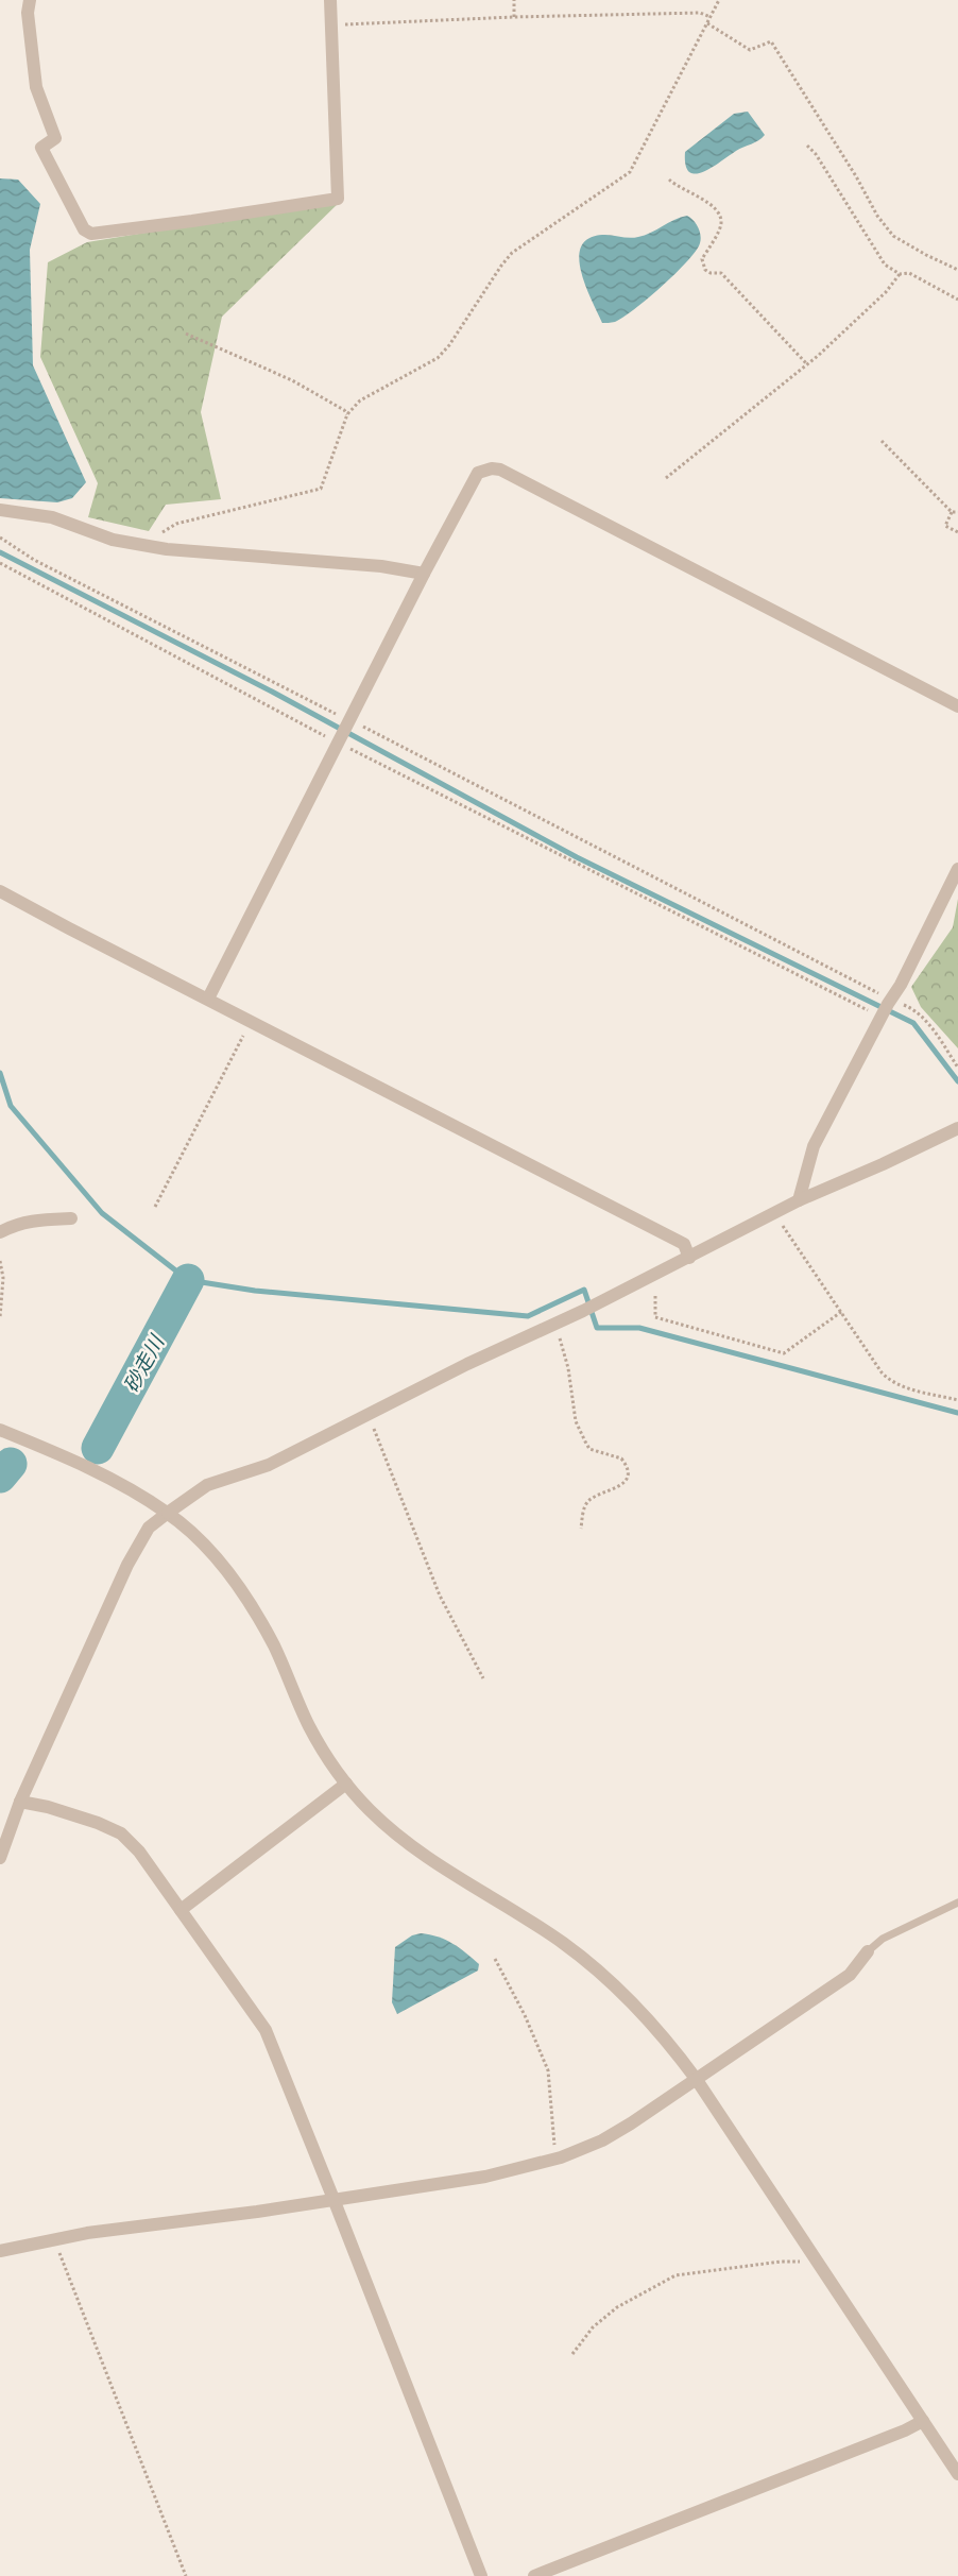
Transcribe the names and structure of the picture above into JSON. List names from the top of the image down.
{
  "water": ["砂走川"]
}
